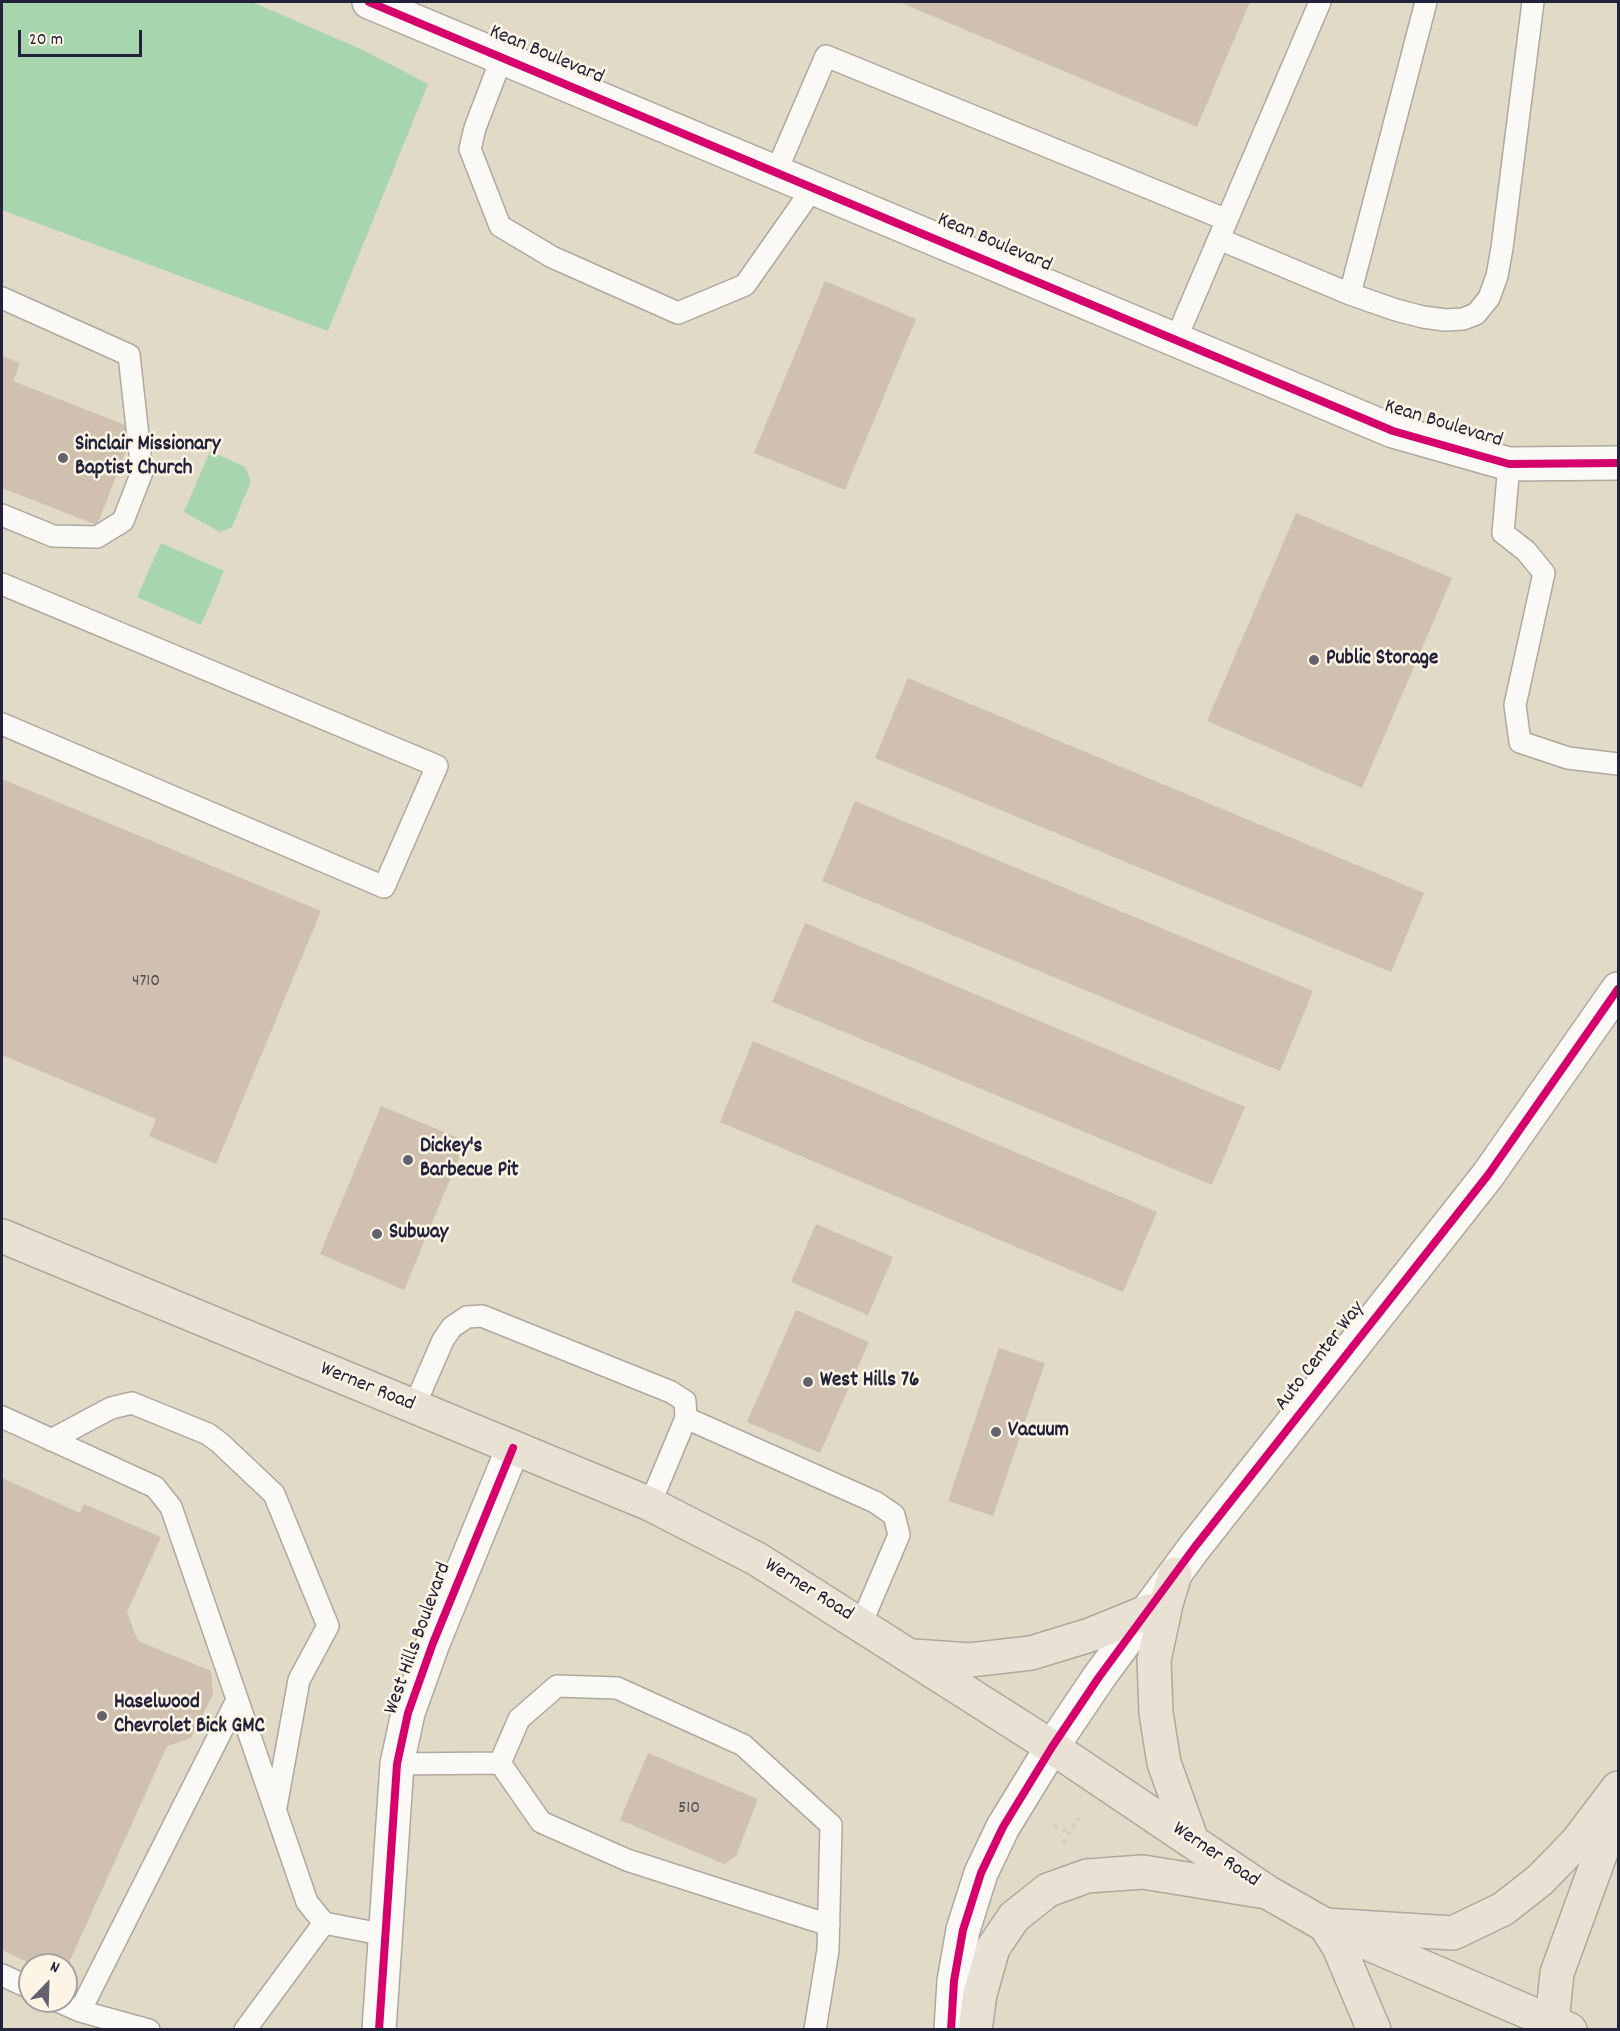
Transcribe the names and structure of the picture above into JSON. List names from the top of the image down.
{
  "streets": {
    "main road": ["Werner Road"],
    "street": ["Kean Boulevard", "Auto Center Way", "West Hills Boulevard"]
  },
  "crossings": [
    ["Auto Center Way", "Werner Road"],
    ["Werner Road", "West Hills Boulevard"]
  ],
  "places": [
    "Sinclair Missionary Baptist Church",
    "Public Storage",
    "Dickey's Barbecue Pit",
    "Subway",
    "West Hills 76",
    "Vacuum",
    "Haselwood Chevrolet Bick GMC"
  ],
  "house_numbers": ["4710", "510"],
  "scale_bar": "20 m",
  "north": "top right"
}
